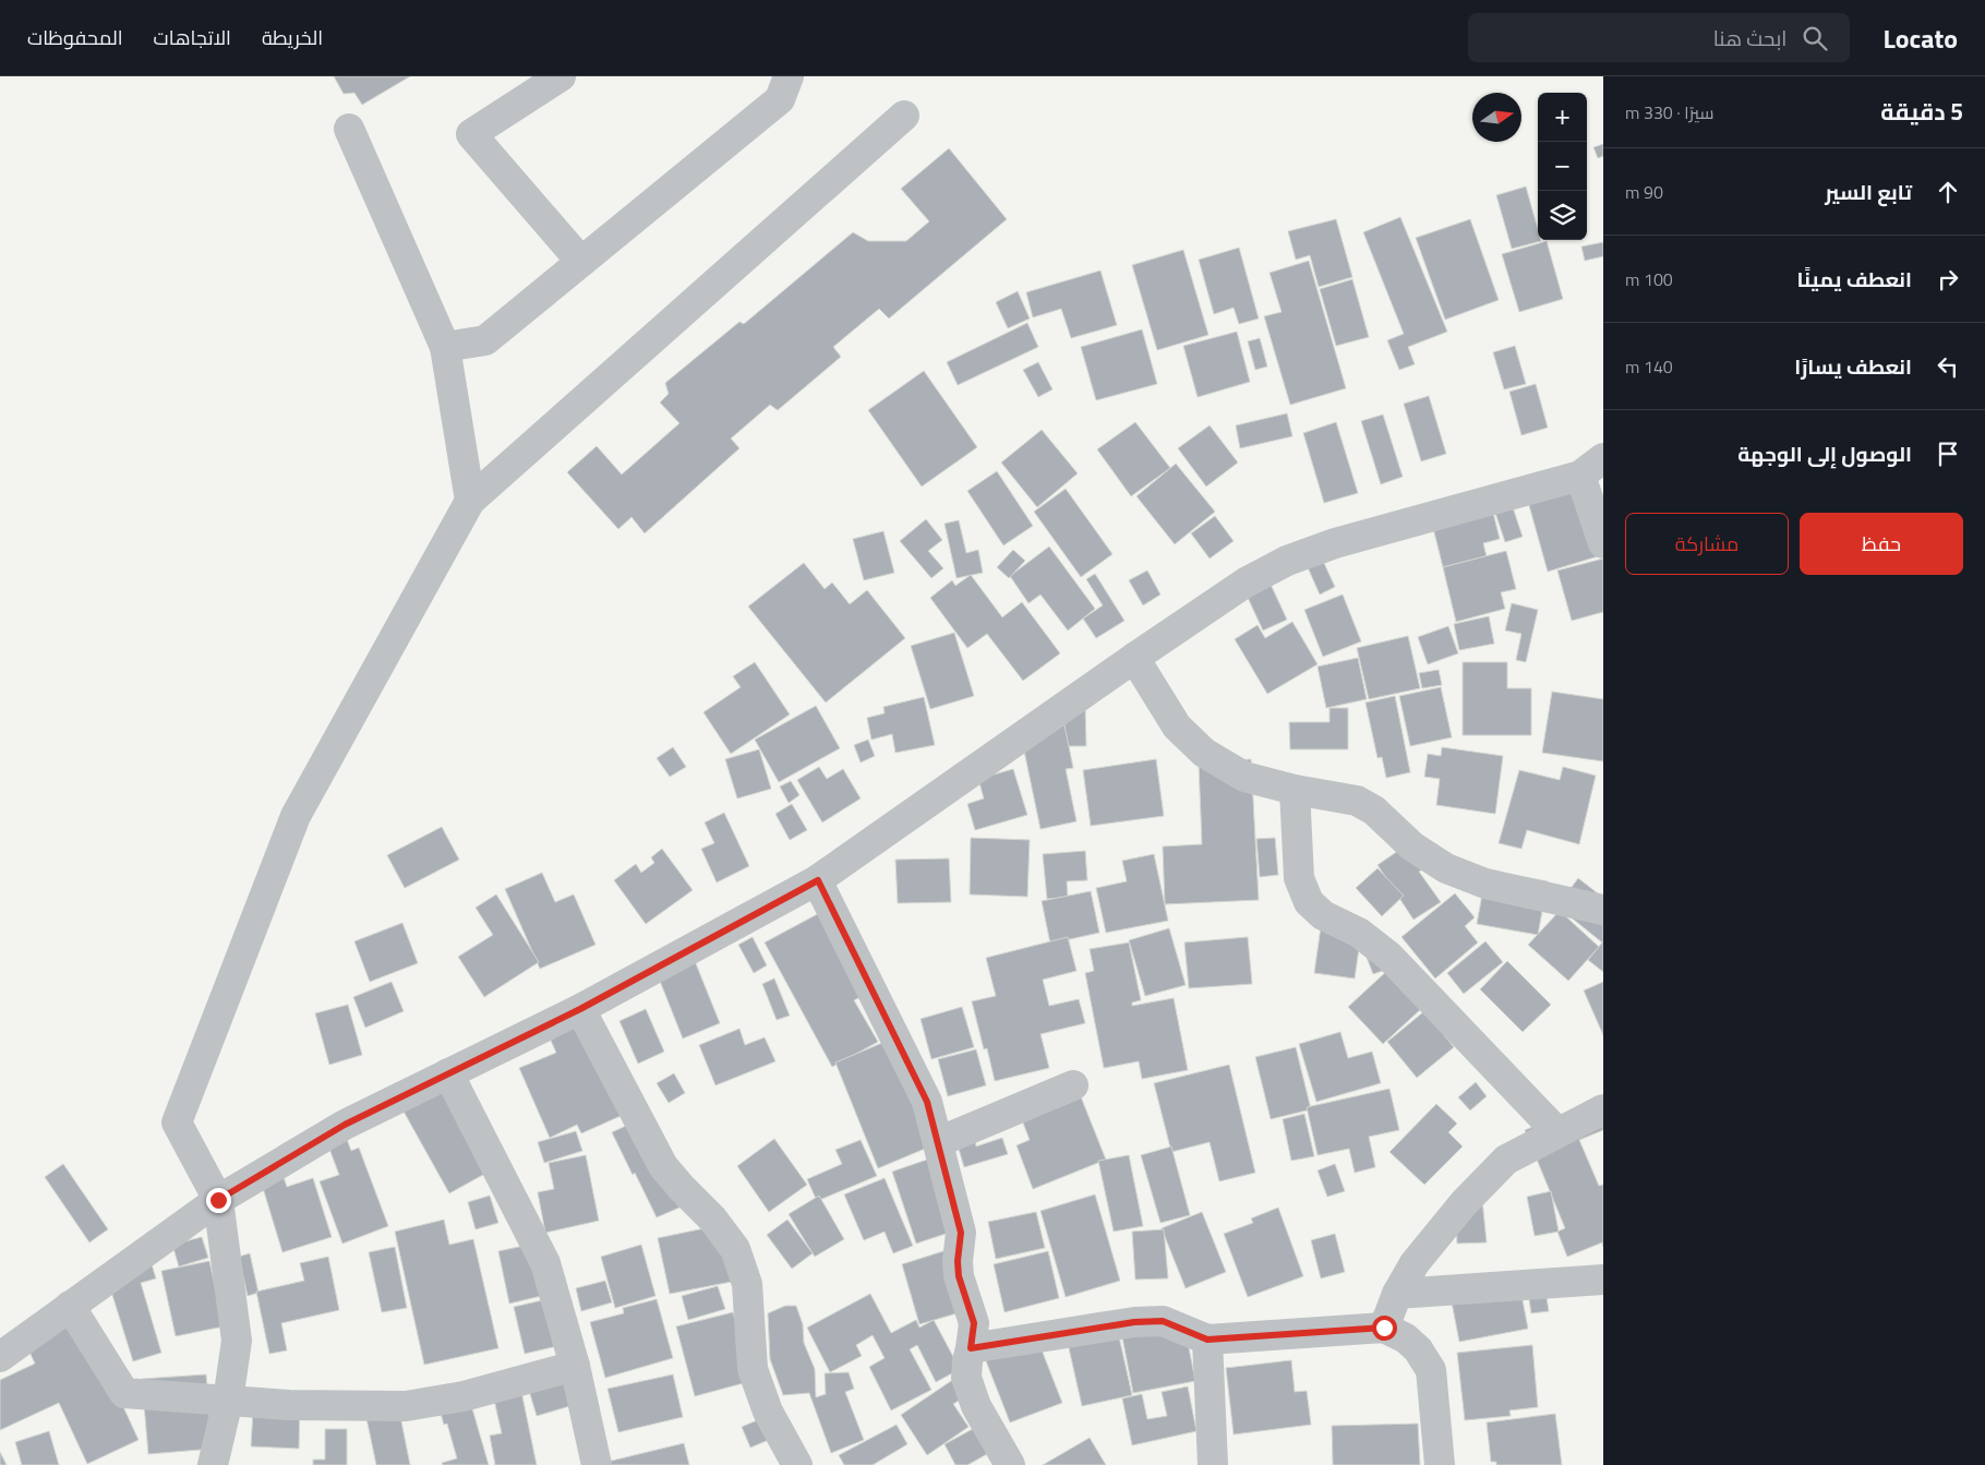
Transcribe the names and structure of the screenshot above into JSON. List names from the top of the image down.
{
  "north": "right",
  "page": {
    "header": "Locato",
    "search": "ابحث هنا",
    "nav": ["الخريطة", "الاتجاهات", "المحفوظات"],
    "heading": ["5 دقيقة", "سيرًا · 330 m"],
    "map_buttons": ["+", "−"],
    "list": [
      ["تابع السير", "90 m"],
      ["انعطف يمينًا", "100 m"],
      ["انعطف يسارًا", "140 m"],
      "الوصول إلى الوجهة"
    ],
    "buttons": ["حفظ", "مشاركة"]
  }
}
